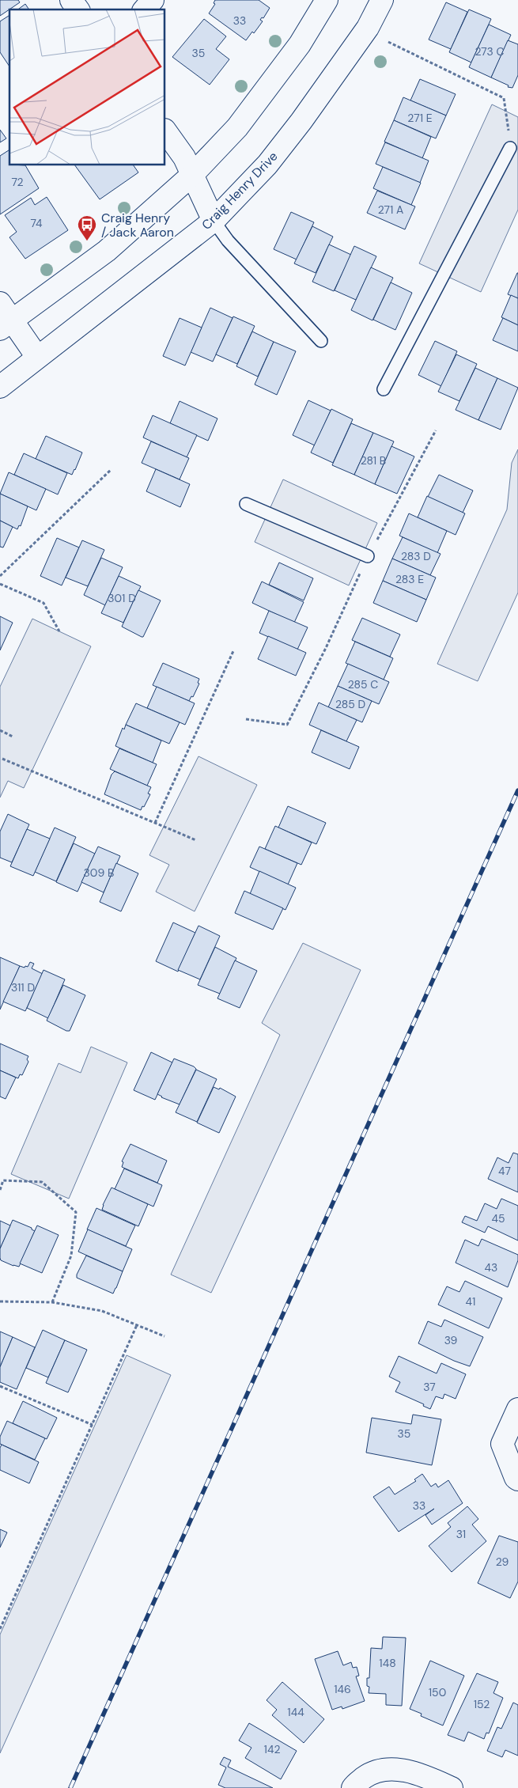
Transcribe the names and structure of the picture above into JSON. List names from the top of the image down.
{
  "streets": {
    "street": ["Craig Henry Drive"]
  },
  "places": {
    "bus stop": ["Craig Henry / Jack Aaron"]
  },
  "house_numbers": [
    "33",
    "273 C",
    "35",
    "271 E",
    "72",
    "271 A",
    "74",
    "281 B",
    "283 D",
    "283 E",
    "301 D",
    "285 C",
    "285 D",
    "309 B",
    "311 D",
    "47",
    "45",
    "43",
    "41",
    "39",
    "37",
    "35",
    "33",
    "31",
    "29",
    "148",
    "146",
    "150",
    "152",
    "144",
    "142"
  ]
}
